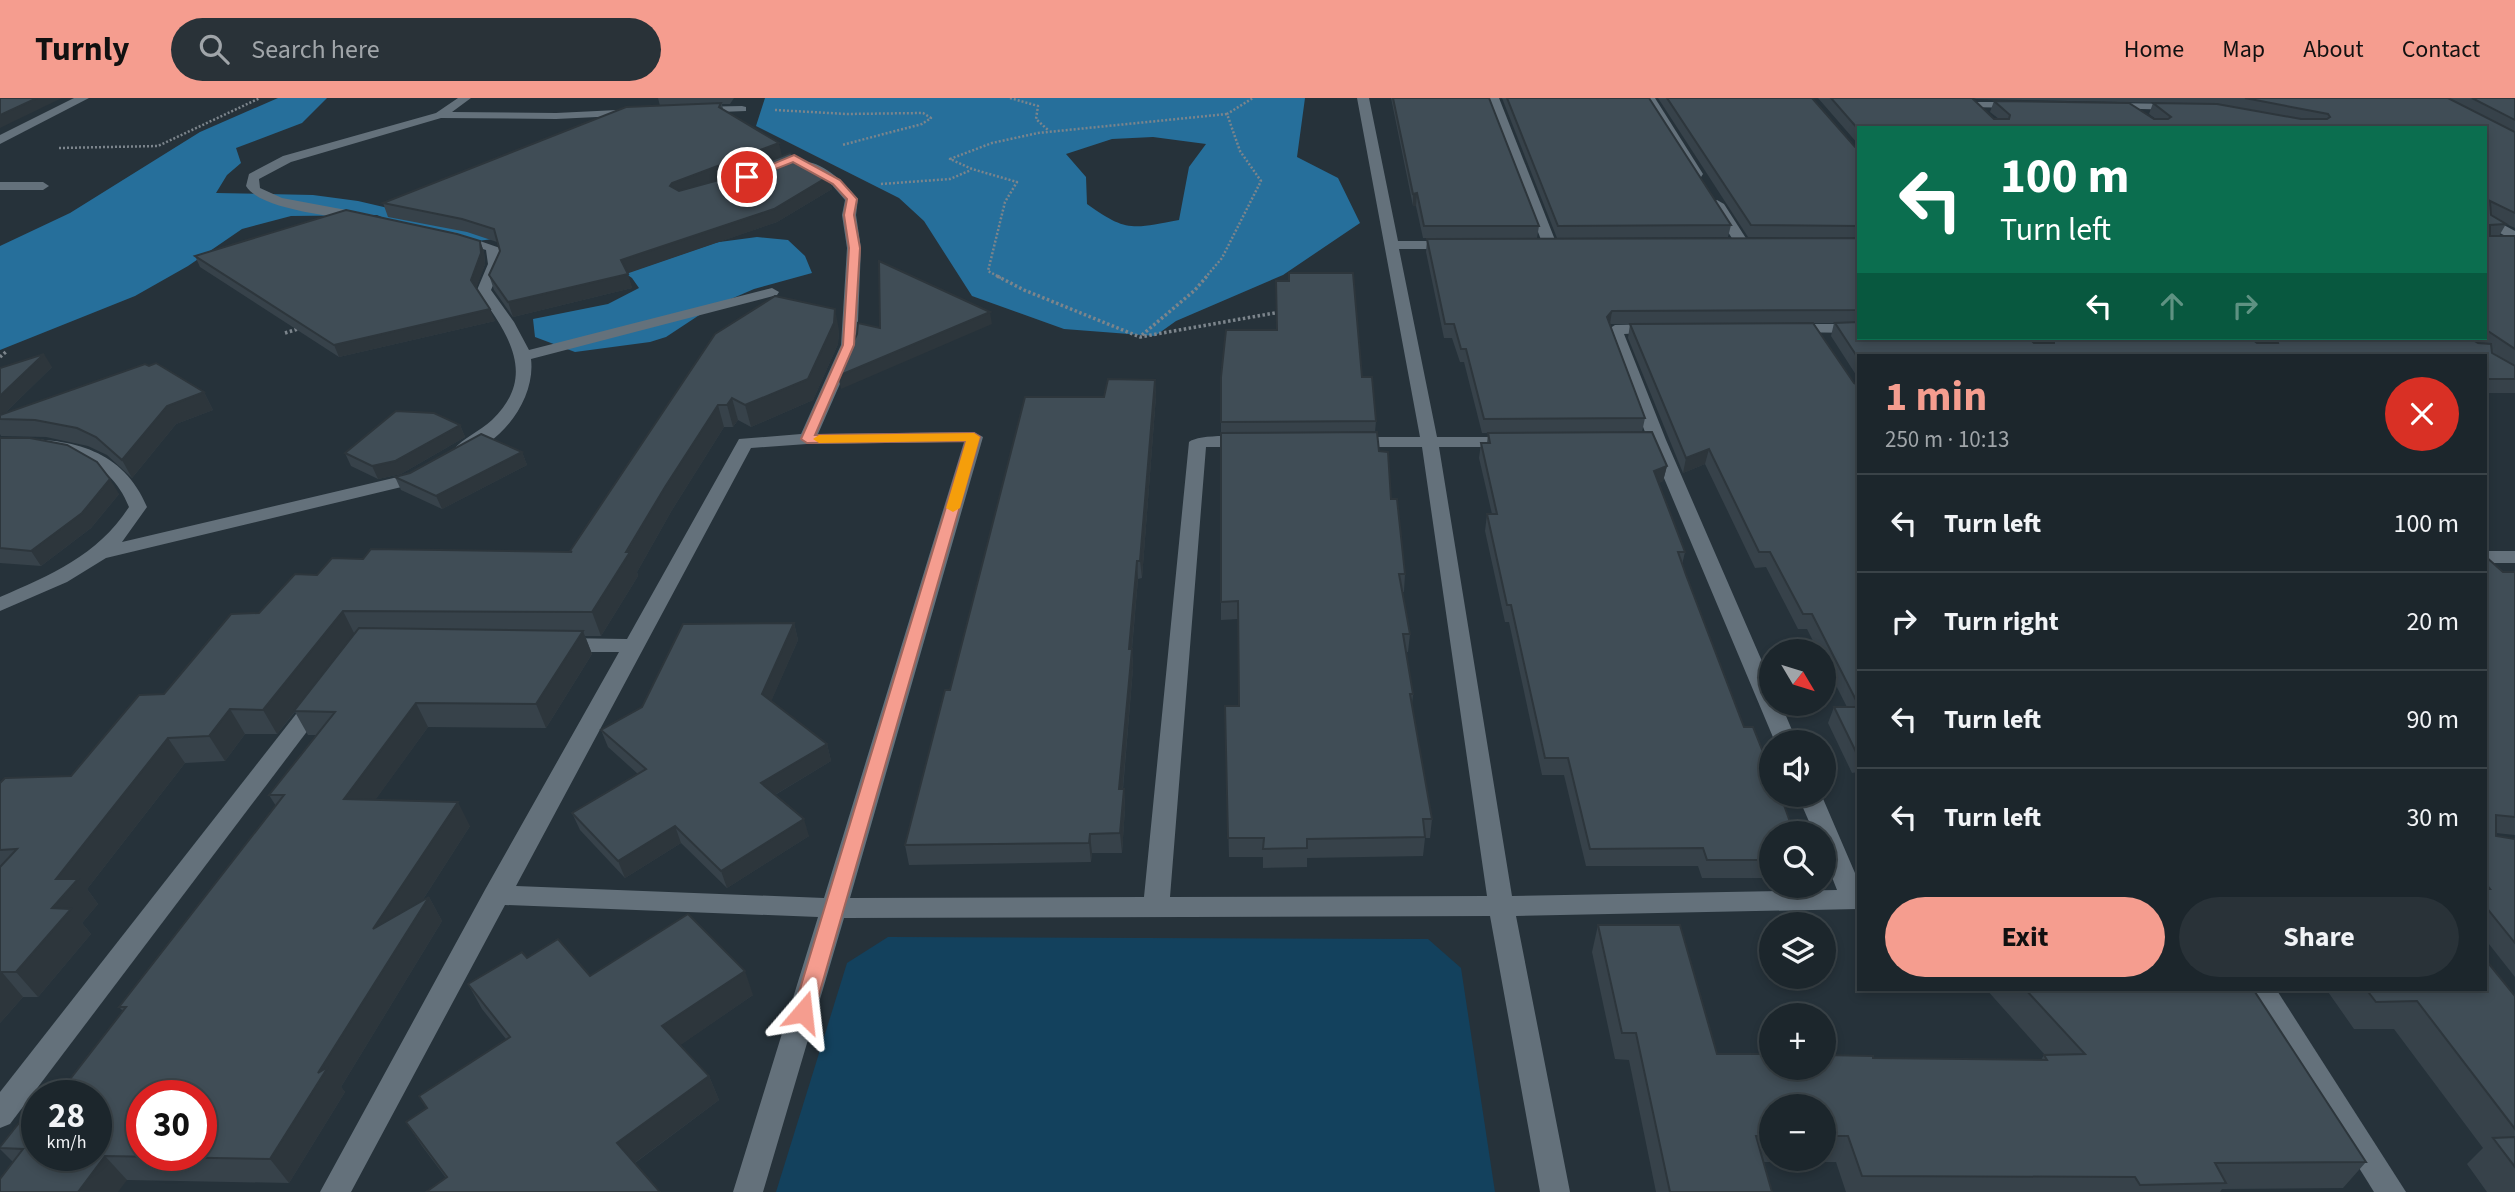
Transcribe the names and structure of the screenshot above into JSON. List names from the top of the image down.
{
  "north": "bottom right",
  "page": {
    "header": "Turnly",
    "search": "Search here",
    "nav": [
      "Home",
      "Map",
      "About",
      "Contact"
    ],
    "turn": ["100 m", "Turn left"],
    "heading": ["1 min", "250 m · 10:13"],
    "list": [
      {
        "name": "Turn left",
        "value": "100 m"
      },
      {
        "name": "Turn right",
        "value": "20 m"
      },
      {
        "name": "Turn left",
        "value": "90 m"
      },
      {
        "name": "Turn left",
        "value": "30 m"
      }
    ],
    "map_buttons": ["+", "−"],
    "buttons": ["Exit", "Share"],
    "speed": "28 km/h",
    "limit": "30"
  }
}
